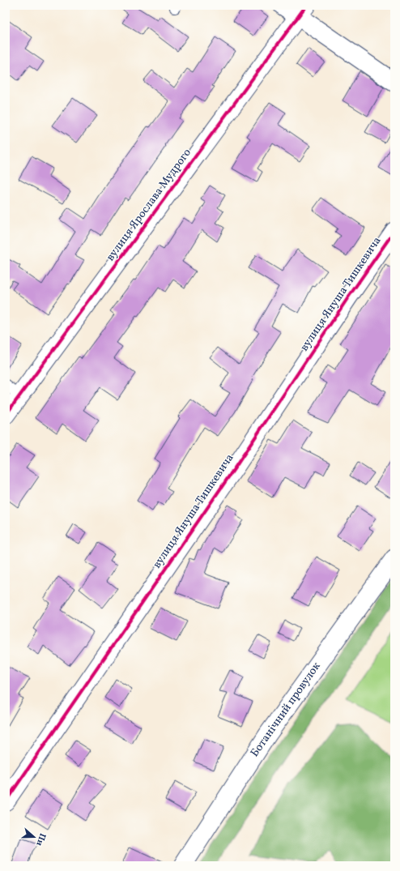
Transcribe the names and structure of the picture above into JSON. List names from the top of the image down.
{
  "streets": {
    "street": ["вулиця Ярослава Мудрого", "вулиця Януша Тишкевича", "Ботанічний провулок"]
  },
  "north": "right"
}
